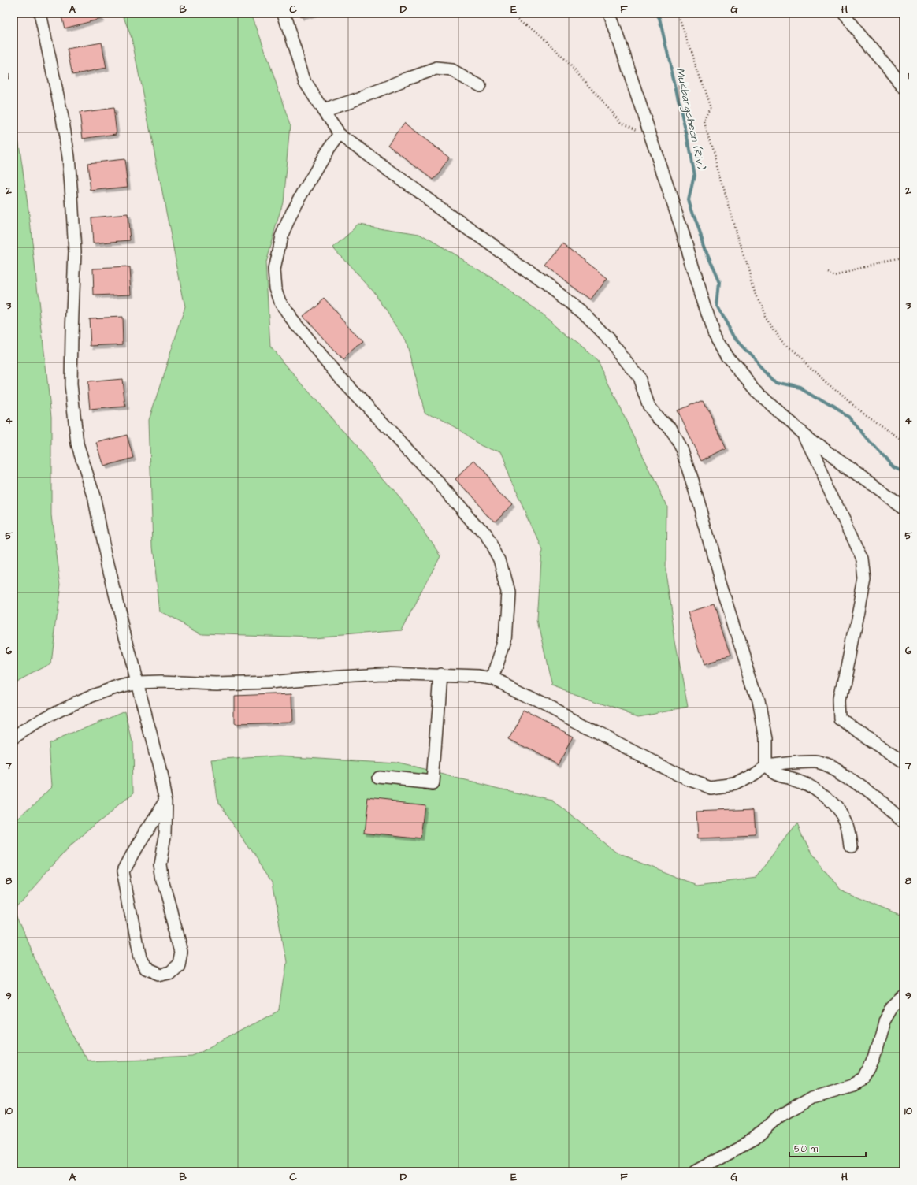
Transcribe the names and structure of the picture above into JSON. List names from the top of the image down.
{
  "water": ["Mukbangcheon (Riv.)"],
  "scale_bar": "50 m",
  "grid": {
    "columns": [
      "A",
      "B",
      "C",
      "D",
      "E",
      "F",
      "G",
      "H"
    ],
    "rows": [
      "1",
      "2",
      "3",
      "4",
      "5",
      "6",
      "7",
      "8",
      "9",
      "10"
    ]
  }
}
